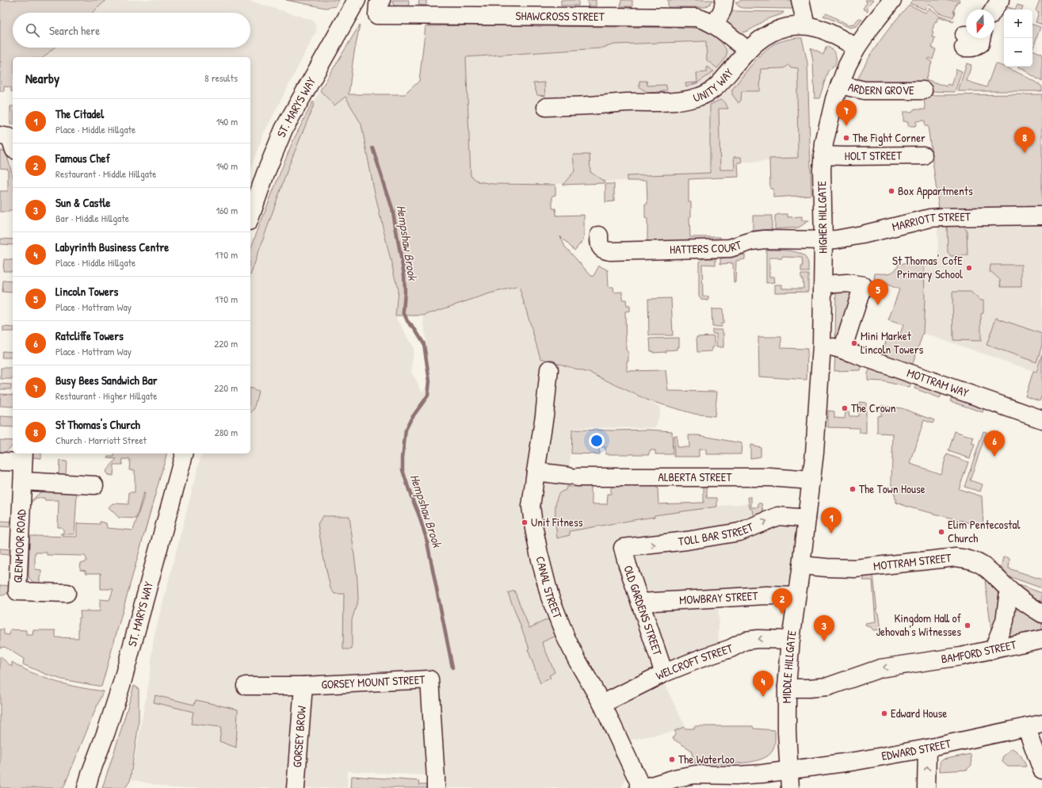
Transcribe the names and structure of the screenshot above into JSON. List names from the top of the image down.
{
  "streets": {
    "street": [
      "SHAWCROSS STREET",
      "UNITY WAY",
      "ARDERN GROVE",
      "ST. MARYS WAY",
      "HOLT STREET",
      "HIGHER HILLGATE",
      "MARRIOTT STREET",
      "HATTERS COURT",
      "MOTTRAM WAY",
      "ALBERTA STREET",
      "TOLL BAR STREET",
      "GLENMOOR ROAD",
      "MOTTRAM STREET",
      "CANAL STREET",
      "MOWBRAY STREET",
      "OLD GARDENS STREET",
      "BAMFORD STREET",
      "WELCROFT STREET",
      "MIDDLE HILLGATE",
      "GORSEY MOUNT STREET",
      "GORSEY BROW",
      "EDWARD STREET"
    ]
  },
  "crossings": [
    ["SHAWCROSS STREET", "UNITY WAY"],
    ["UNITY WAY", "HIGHER HILLGATE"],
    ["ARDERN GROVE", "HIGHER HILLGATE"],
    ["HOLT STREET", "HIGHER HILLGATE"],
    ["HIGHER HILLGATE", "MARRIOTT STREET"],
    ["HIGHER HILLGATE", "HATTERS COURT"],
    ["HIGHER HILLGATE", "MIDDLE HILLGATE"],
    ["MARRIOTT STREET", "HATTERS COURT"],
    ["ALBERTA STREET", "CANAL STREET"],
    ["ALBERTA STREET", "MIDDLE HILLGATE"],
    ["TOLL BAR STREET", "OLD GARDENS STREET"],
    ["TOLL BAR STREET", "MIDDLE HILLGATE"],
    ["MOTTRAM STREET", "MIDDLE HILLGATE"],
    ["CANAL STREET", "WELCROFT STREET"],
    ["MOWBRAY STREET", "OLD GARDENS STREET"],
    ["MOWBRAY STREET", "MIDDLE HILLGATE"],
    ["OLD GARDENS STREET", "WELCROFT STREET"],
    ["BAMFORD STREET", "MIDDLE HILLGATE"],
    ["WELCROFT STREET", "MIDDLE HILLGATE"],
    ["MIDDLE HILLGATE", "EDWARD STREET"],
    ["GORSEY MOUNT STREET", "GORSEY BROW"]
  ],
  "one_way": ["TOLL BAR STREET", "BAMFORD STREET", "WELCROFT STREET"],
  "water": ["Hempshaw Brook"],
  "places": [
    "The Fight Corner",
    "Box Appartments",
    "St Thomas' CofE Primary School",
    "Mini Market Lincoln Towers",
    "The Crown",
    "The Town House",
    "Unit Fitness",
    "Elim Pentecostal Church",
    "Kingdom Hall of Jehovah's Witnesses",
    "Edward House",
    "The Waterloo"
  ],
  "north": "bottom",
  "page": {
    "map_buttons": ["+", "−"],
    "search": "Search here",
    "heading": ["Nearby", "8 results"],
    "list": [
      {
        "mark": "1",
        "name": "The Citadel",
        "note": "Place · Middle Hillgate",
        "value": "140 m"
      },
      {
        "mark": "2",
        "name": "Famous Chef",
        "note": "Restaurant · Middle Hillgate",
        "value": "140 m"
      },
      {
        "mark": "3",
        "name": "Sun & Castle",
        "note": "Bar · Middle Hillgate",
        "value": "160 m"
      },
      {
        "mark": "4",
        "name": "Labyrinth Business Centre",
        "note": "Place · Middle Hillgate",
        "value": "170 m"
      },
      {
        "mark": "5",
        "name": "Lincoln Towers",
        "note": "Place · Mottram Way",
        "value": "170 m"
      },
      {
        "mark": "6",
        "name": "Ratcliffe Towers",
        "note": "Place · Mottram Way",
        "value": "220 m"
      },
      {
        "mark": "7",
        "name": "Busy Bees Sandwich Bar",
        "note": "Restaurant · Higher Hillgate",
        "value": "220 m"
      },
      {
        "mark": "8",
        "name": "St Thomas's Church",
        "note": "Church · Marriott Street",
        "value": "280 m"
      }
    ],
    "pins": [
      "7",
      "8",
      "5",
      "6",
      "1",
      "2",
      "3",
      "4"
    ]
  }
}
